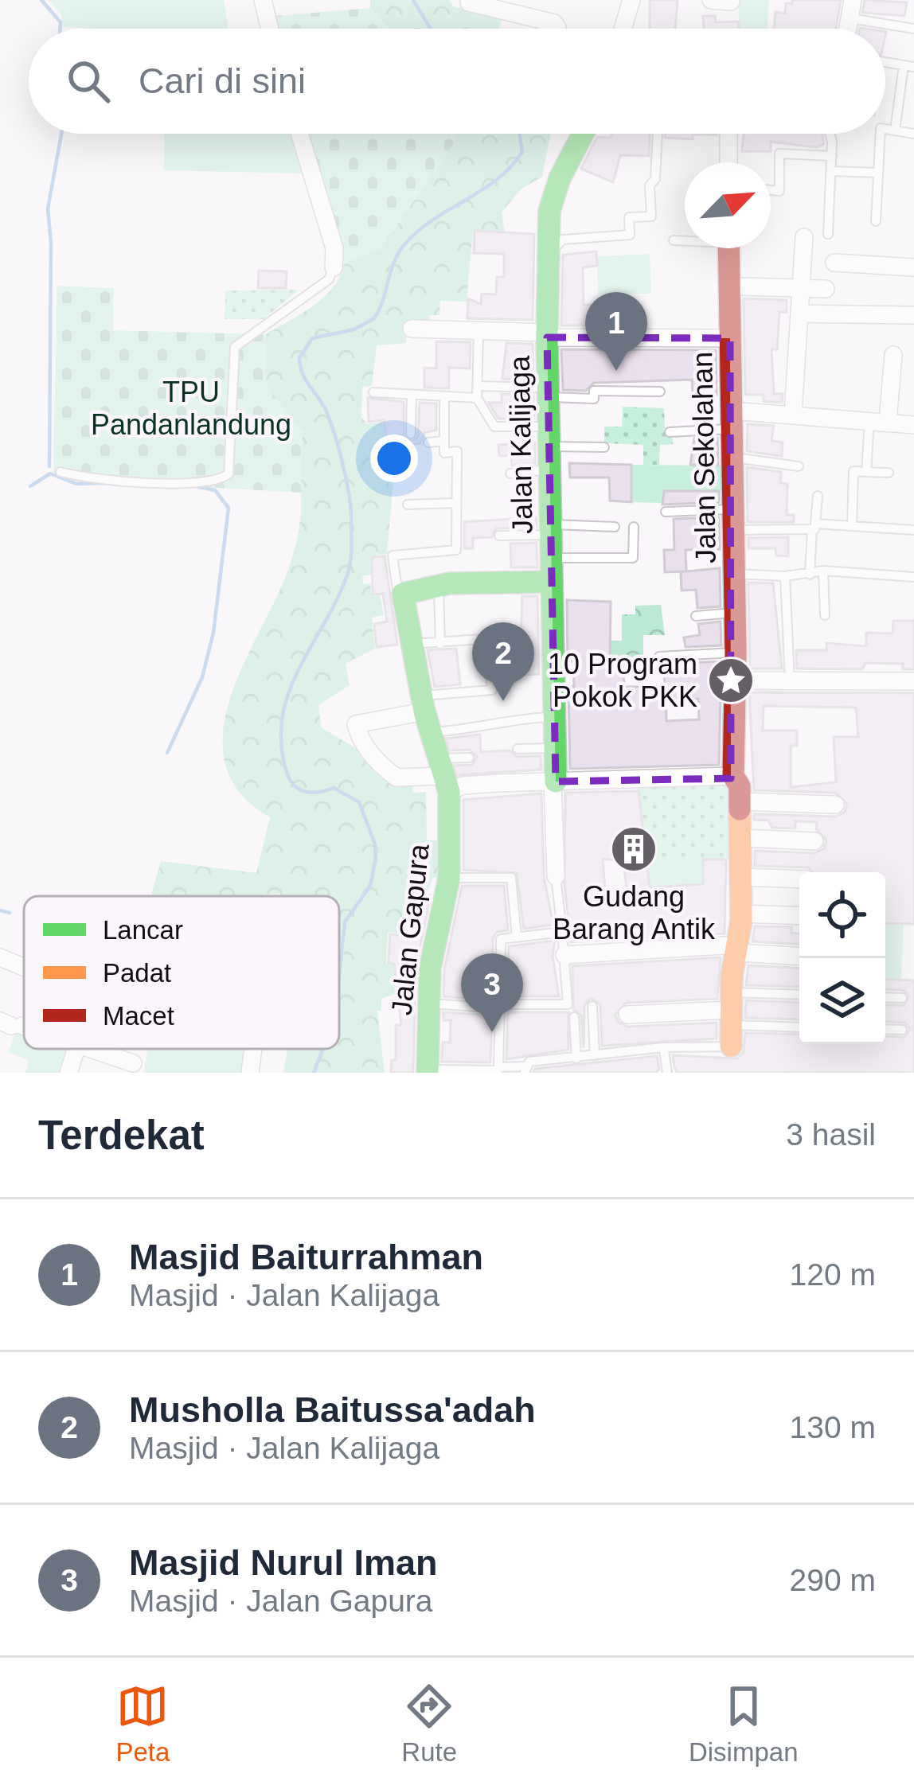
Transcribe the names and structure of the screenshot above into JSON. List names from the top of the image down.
{
  "streets": {
    "street": ["Jalan Kalijaga", "Jalan Sekolahan", "Jalan Gapura"]
  },
  "parks": ["TPU Pandanlandung"],
  "places": {
    "place": ["10 Program Pokok PKK"],
    "building": ["Gudang Barang Antik"]
  },
  "legend": ["Lancar", "Padat", "Macet"],
  "north": "top right",
  "page": {
    "search": "Cari di sini",
    "pins": ["1", "2", "3"],
    "heading": ["Terdekat", "3 hasil"],
    "list": [
      {
        "mark": "1",
        "name": "Masjid Baiturrahman",
        "note": "Masjid · Jalan Kalijaga",
        "value": "120 m"
      },
      {
        "mark": "2",
        "name": "Musholla Baitussa'adah",
        "note": "Masjid · Jalan Kalijaga",
        "value": "130 m"
      },
      {
        "mark": "3",
        "name": "Masjid Nurul Iman",
        "note": "Masjid · Jalan Gapura",
        "value": "290 m"
      }
    ],
    "nav": ["Peta", "Rute", "Disimpan"]
  }
}
